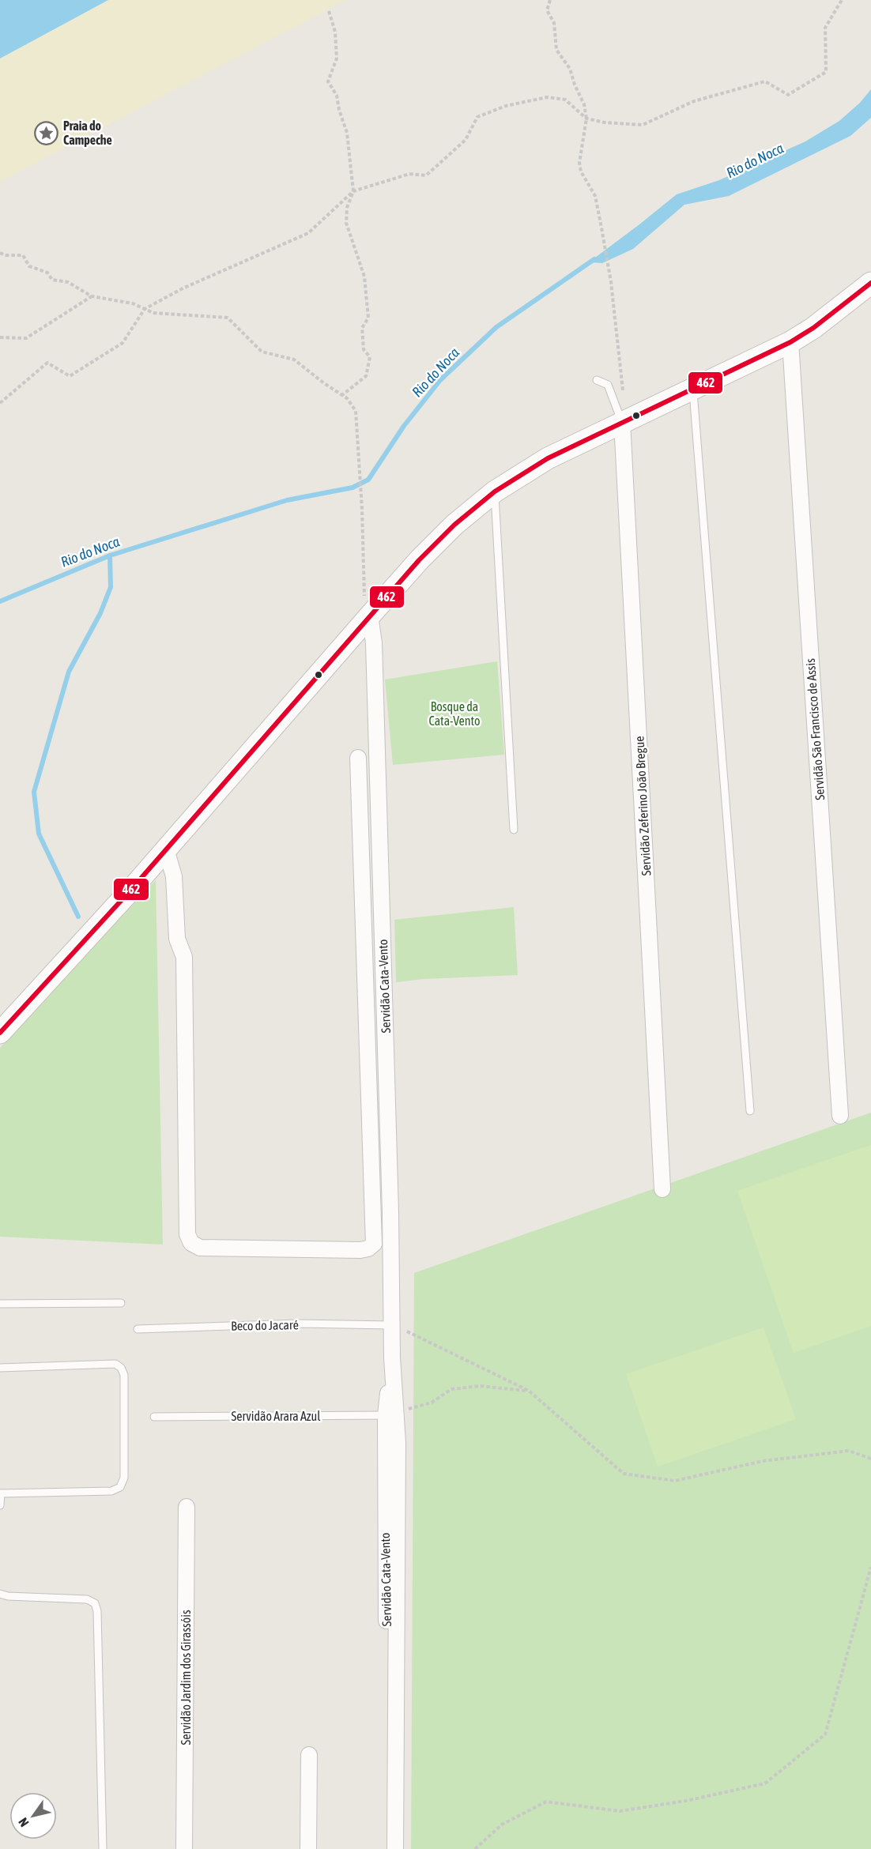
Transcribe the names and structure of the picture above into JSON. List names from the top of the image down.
{
  "streets": {
    "street": [
      "Servidão São Francisco de Assis",
      "Servidão Zeferino João Bregue",
      "Servidão Cata-Vento",
      "Servidão Jardim dos Girassóis"
    ],
    "lane": ["Beco do Jacaré", "Servidão Arara Azul"]
  },
  "crossings": [
    ["Servidão Cata-Vento", "Beco do Jacaré"],
    ["Servidão Cata-Vento", "Servidão Arara Azul"]
  ],
  "water": ["Rio do Noca"],
  "parks": ["Bosque da Cata-Vento"],
  "places": {
    "place": ["Praia do Campeche"]
  },
  "lines": ["transit line 462"],
  "north": "bottom left"
}
